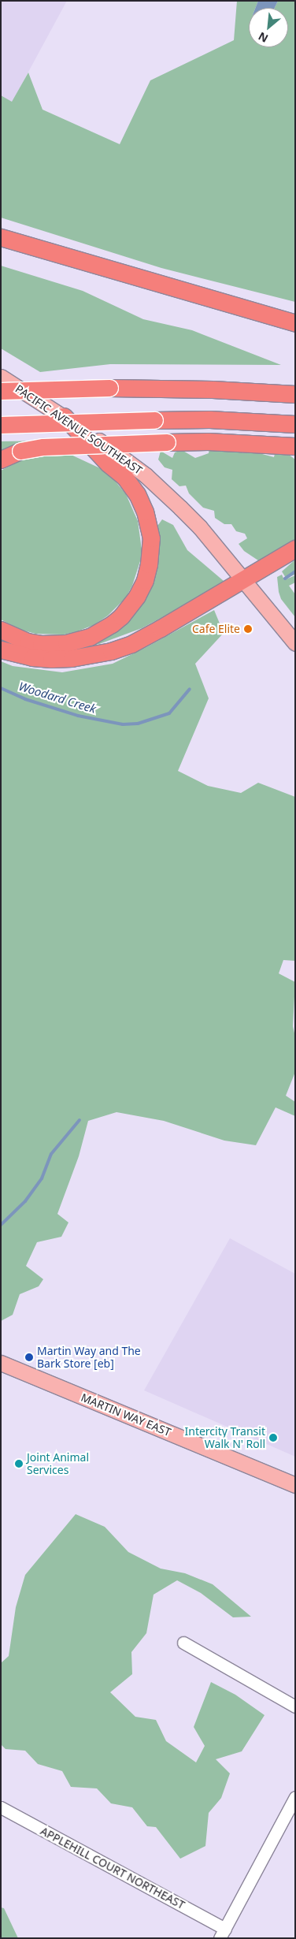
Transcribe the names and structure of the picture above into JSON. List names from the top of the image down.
{
  "streets": {
    "main road": ["PACIFIC AVENUE SOUTHEAST", "MARTIN WAY EAST"],
    "street": ["APPLEHILL COURT NORTHEAST"]
  },
  "water": ["Woodard Creek"],
  "places": [
    "Cafe Elite",
    "Martin Way and The Bark Store [eb]",
    "Intercity Transit Walk N' Roll",
    "Joint Animal Services"
  ],
  "north": "bottom left"
}
